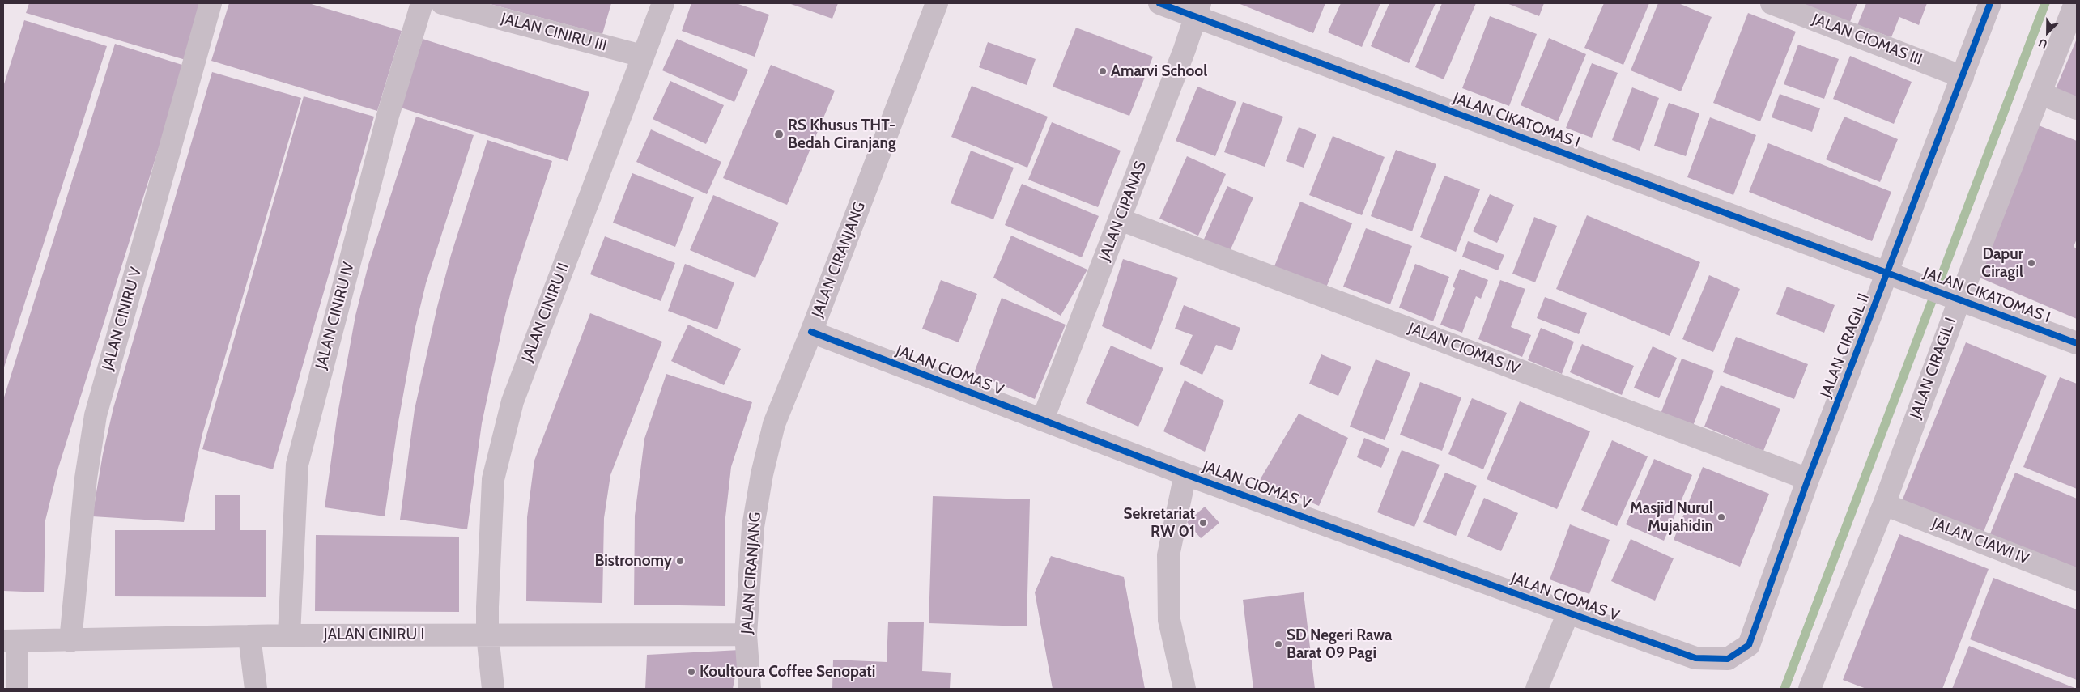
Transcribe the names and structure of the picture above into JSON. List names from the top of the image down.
{
  "streets": {
    "street": [
      "JALAN CINIRU III",
      "JALAN CIOMAS III",
      "JALAN CIKATOMAS I",
      "JALAN CIPANAS",
      "JALAN CIRANJANG",
      "JALAN CINIRU II",
      "JALAN CINIRU IV",
      "JALAN CINIRU V",
      "JALAN CIRAGIL II",
      "JALAN CIOMAS IV",
      "JALAN CIRAGIL I",
      "JALAN CIOMAS V",
      "JALAN CIAWI IV",
      "JALAN CINIRU I"
    ]
  },
  "crossings": [
    ["JALAN CINIRU III", "JALAN CINIRU II"],
    ["JALAN CIOMAS III", "JALAN CIRAGIL II"],
    ["JALAN CIKATOMAS I", "JALAN CIPANAS"],
    ["JALAN CIKATOMAS I", "JALAN CIRAGIL II"],
    ["JALAN CIKATOMAS I", "JALAN CIRAGIL I"],
    ["JALAN CIPANAS", "JALAN CIOMAS IV"],
    ["JALAN CIPANAS", "JALAN CIOMAS V"],
    ["JALAN CIRANJANG", "JALAN CIOMAS V"],
    ["JALAN CIRANJANG", "JALAN CINIRU I"],
    ["JALAN CINIRU II", "JALAN CINIRU I"],
    ["JALAN CINIRU IV", "JALAN CINIRU I"],
    ["JALAN CINIRU V", "JALAN CINIRU I"],
    ["JALAN CIRAGIL II", "JALAN CIOMAS IV"],
    ["JALAN CIRAGIL II", "JALAN CIOMAS V"],
    ["JALAN CIRAGIL I", "JALAN CIAWI IV"]
  ],
  "places": [
    "Amarvi School",
    "RS Khusus THT- Bedah Ciranjang",
    "Dapur Ciragil",
    "Masjid Nurul Mujahidin",
    "Sekretariat RW 01",
    "Bistronomy",
    "SD Negeri Rawa Barat 09 Pagi",
    "Koultoura Coffee Senopati"
  ],
  "north": "bottom left"
}
